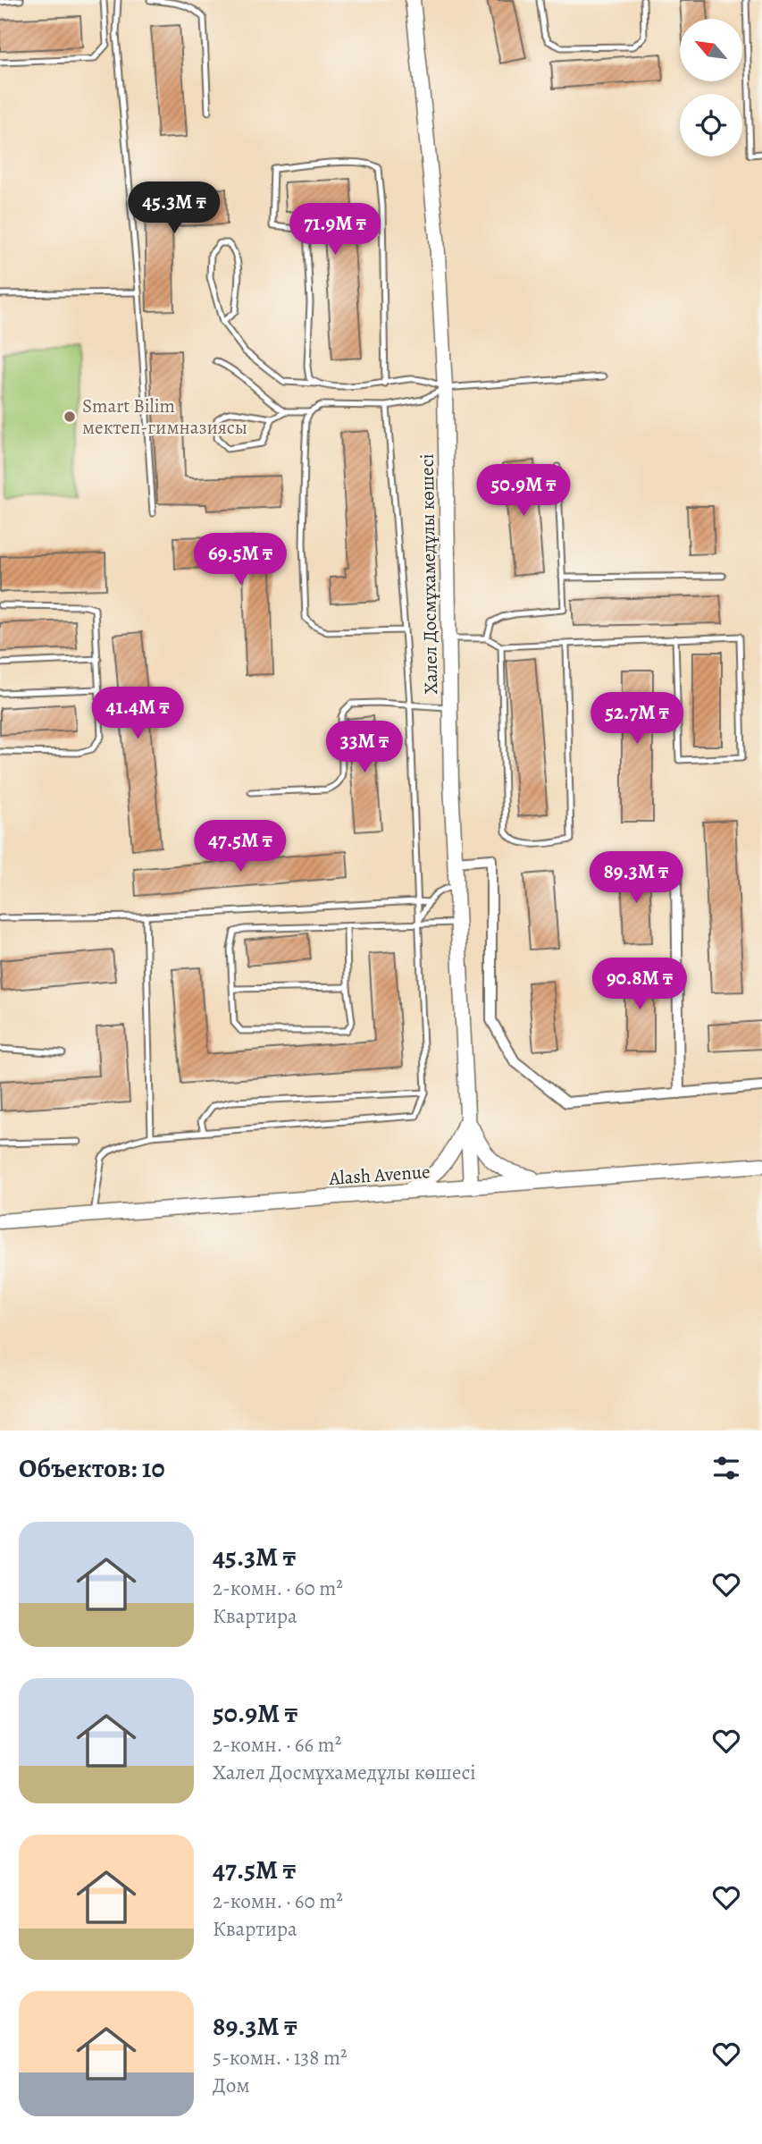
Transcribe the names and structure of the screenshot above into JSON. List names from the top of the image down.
{
  "streets": {
    "street": ["Халел Досмұхамедұлы көшесі", "Alash Avenue"]
  },
  "crossings": [
    ["Халел Досмұхамедұлы көшесі", "Alash Avenue"]
  ],
  "places": ["Smart Bilim мектеп-гимназиясы"],
  "north": "top left",
  "page": {
    "price": [
      "45.3M ₸",
      "71.9M ₸",
      "50.9M ₸",
      "69.5M ₸",
      "41.4M ₸",
      "52.7M ₸",
      "33M ₸",
      "47.5M ₸",
      "89.3M ₸",
      "90.8M ₸"
    ],
    "heading": "Объектов: 10",
    "list": [
      {
        "name": "45.3M ₸",
        "note": "2-комн. · 60 m² · Квартира"
      },
      {
        "name": "50.9M ₸",
        "note": "2-комн. · 66 m² · Халел Досмұхамедұлы көшесі"
      },
      {
        "name": "47.5M ₸",
        "note": "2-комн. · 60 m² · Квартира"
      },
      {
        "name": "89.3M ₸",
        "note": "5-комн. · 138 m² · Дом"
      }
    ]
  }
}
